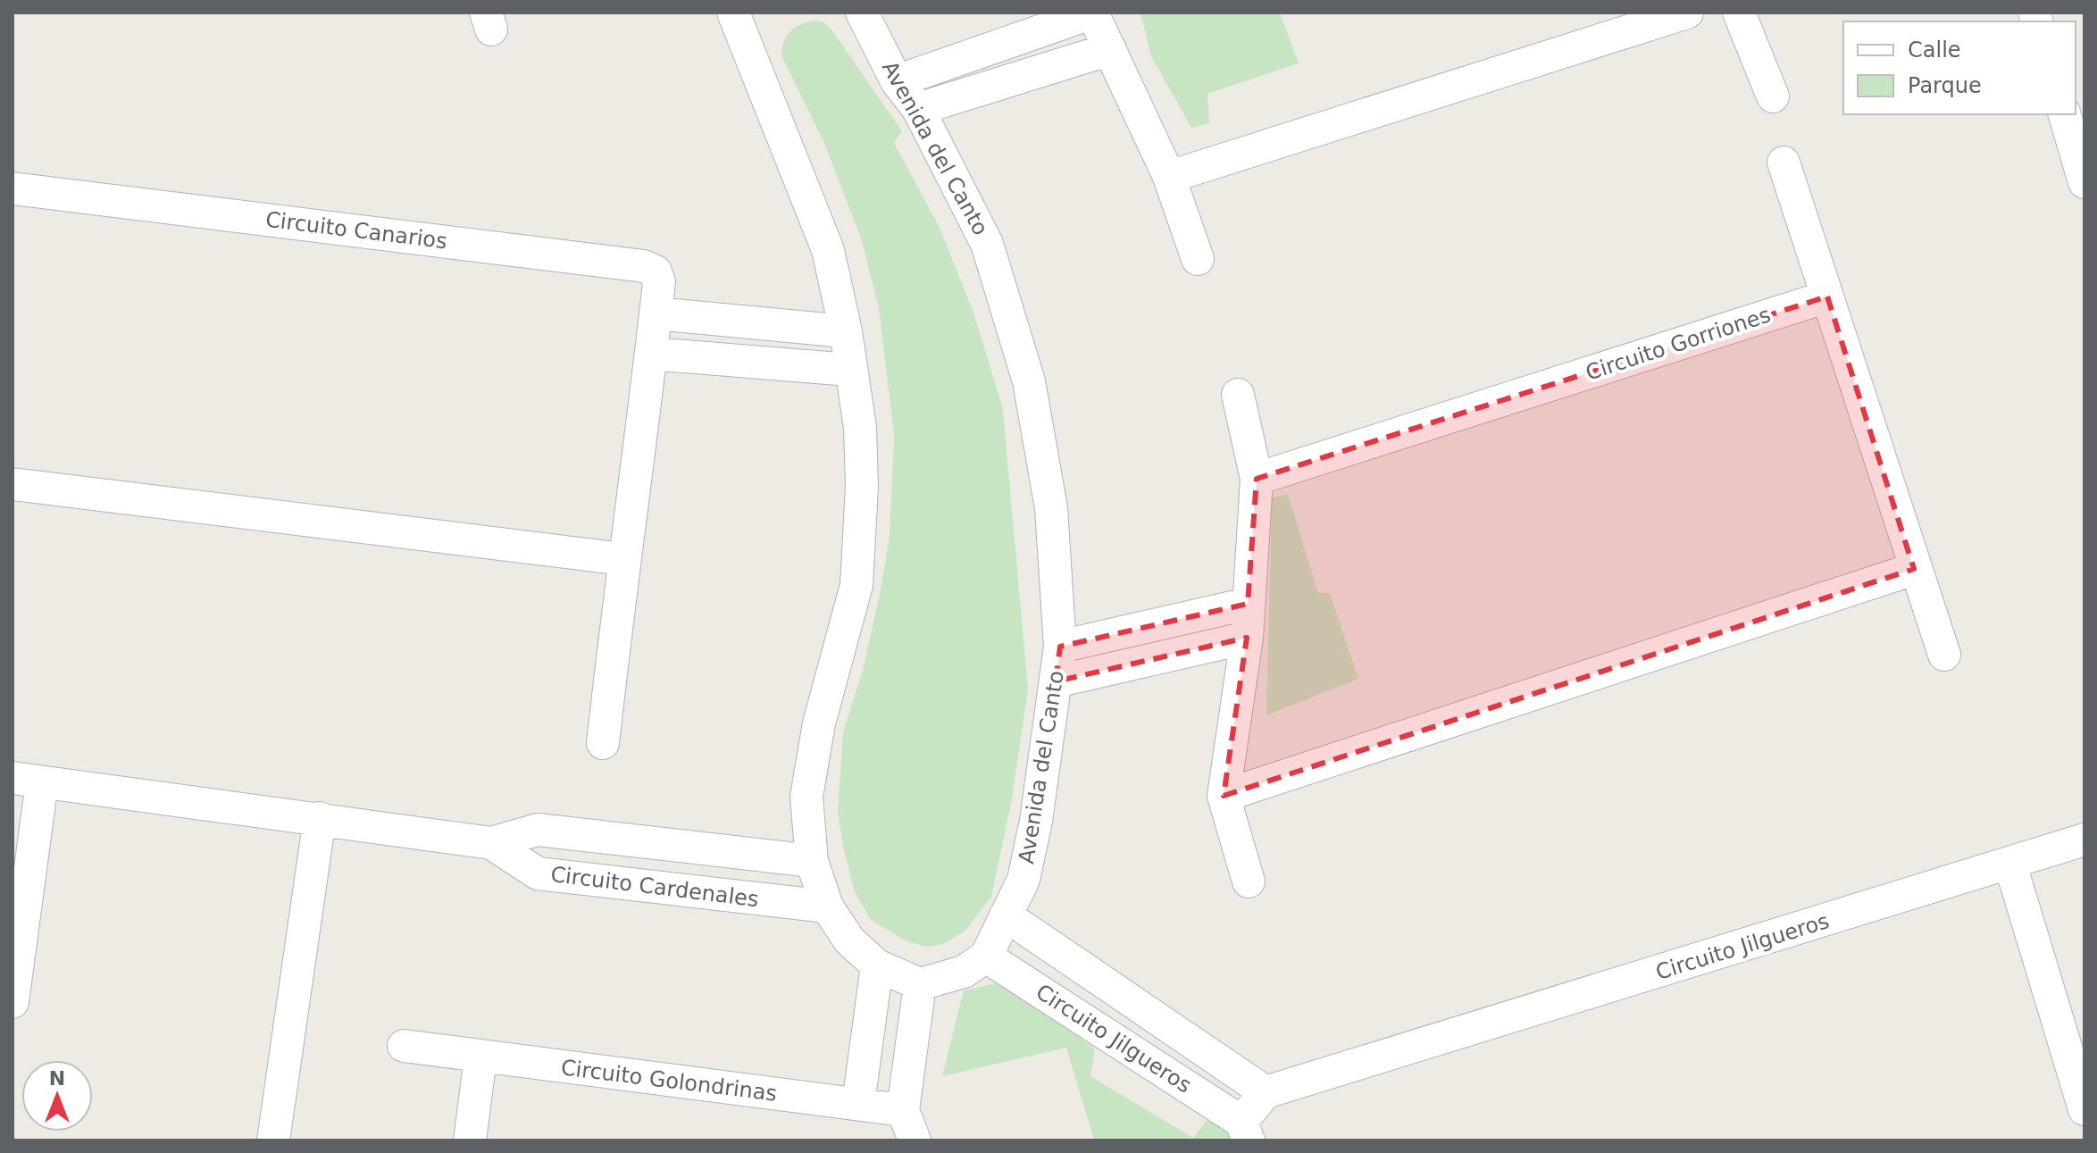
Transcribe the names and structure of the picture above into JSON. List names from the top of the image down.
{
  "streets": {
    "street": [
      "Avenida del Canto",
      "Circuito Canarios",
      "Circuito Gorriones",
      "Circuito Cardenales",
      "Circuito Jilgueros",
      "Circuito Golondrinas"
    ]
  },
  "crossings": [
    ["Avenida del Canto", "Circuito Jilgueros"]
  ],
  "legend": ["Calle", "Parque"],
  "north": "top"
}
